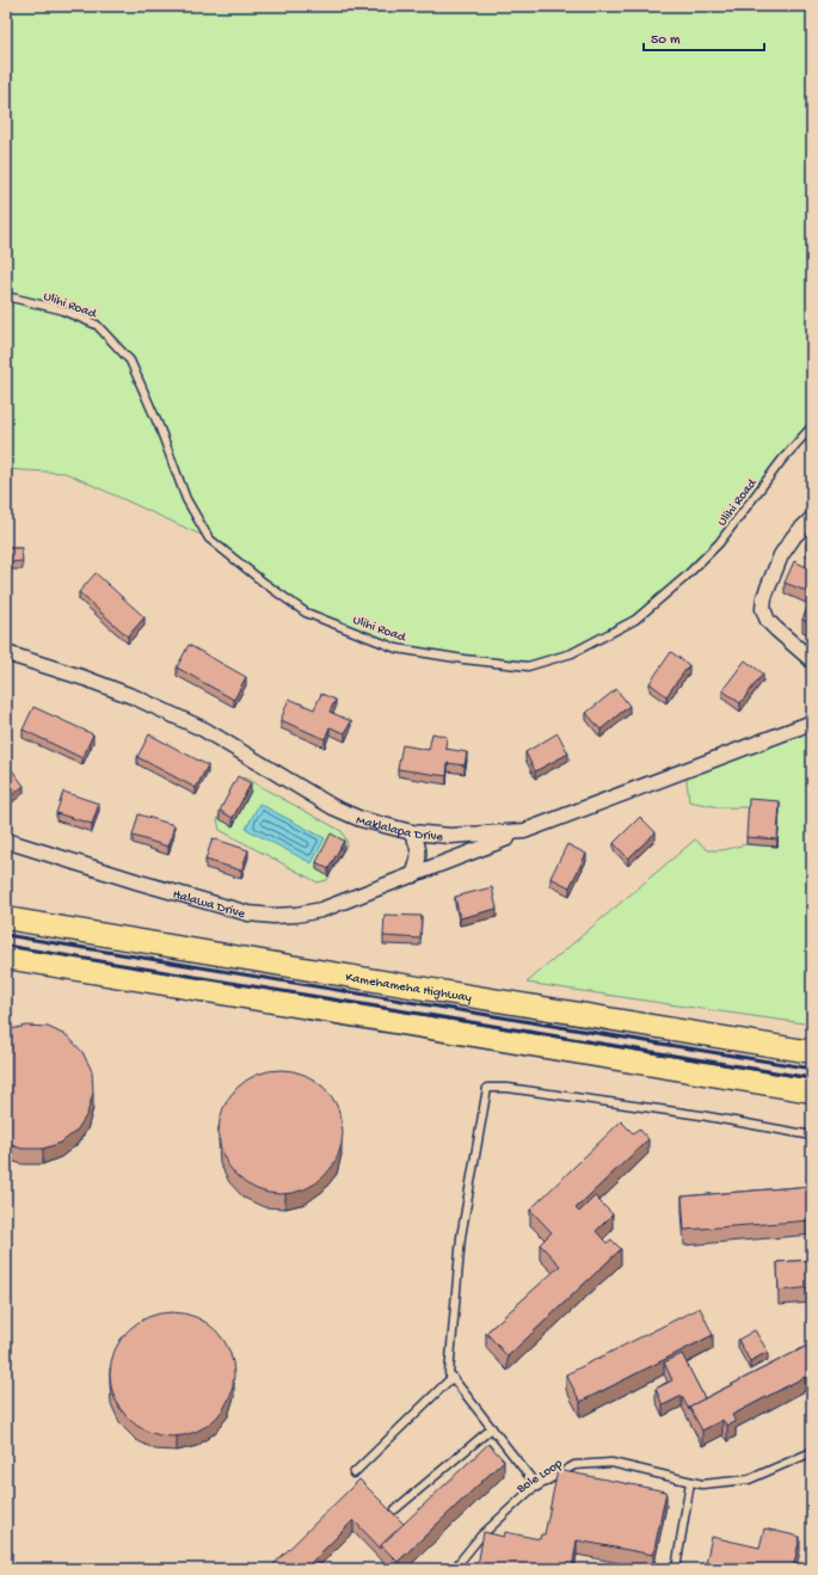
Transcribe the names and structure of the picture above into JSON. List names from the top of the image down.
{
  "streets": {
    "main road": ["Kamehameha Highway"],
    "street": ["Maklalapa Drive", "Halawa Drive"],
    "lane": ["Ulihi Road", "Bole Loop"]
  },
  "crossings": [
    ["Maklalapa Drive", "Halawa Drive"]
  ],
  "scale_bar": "50 m"
}
